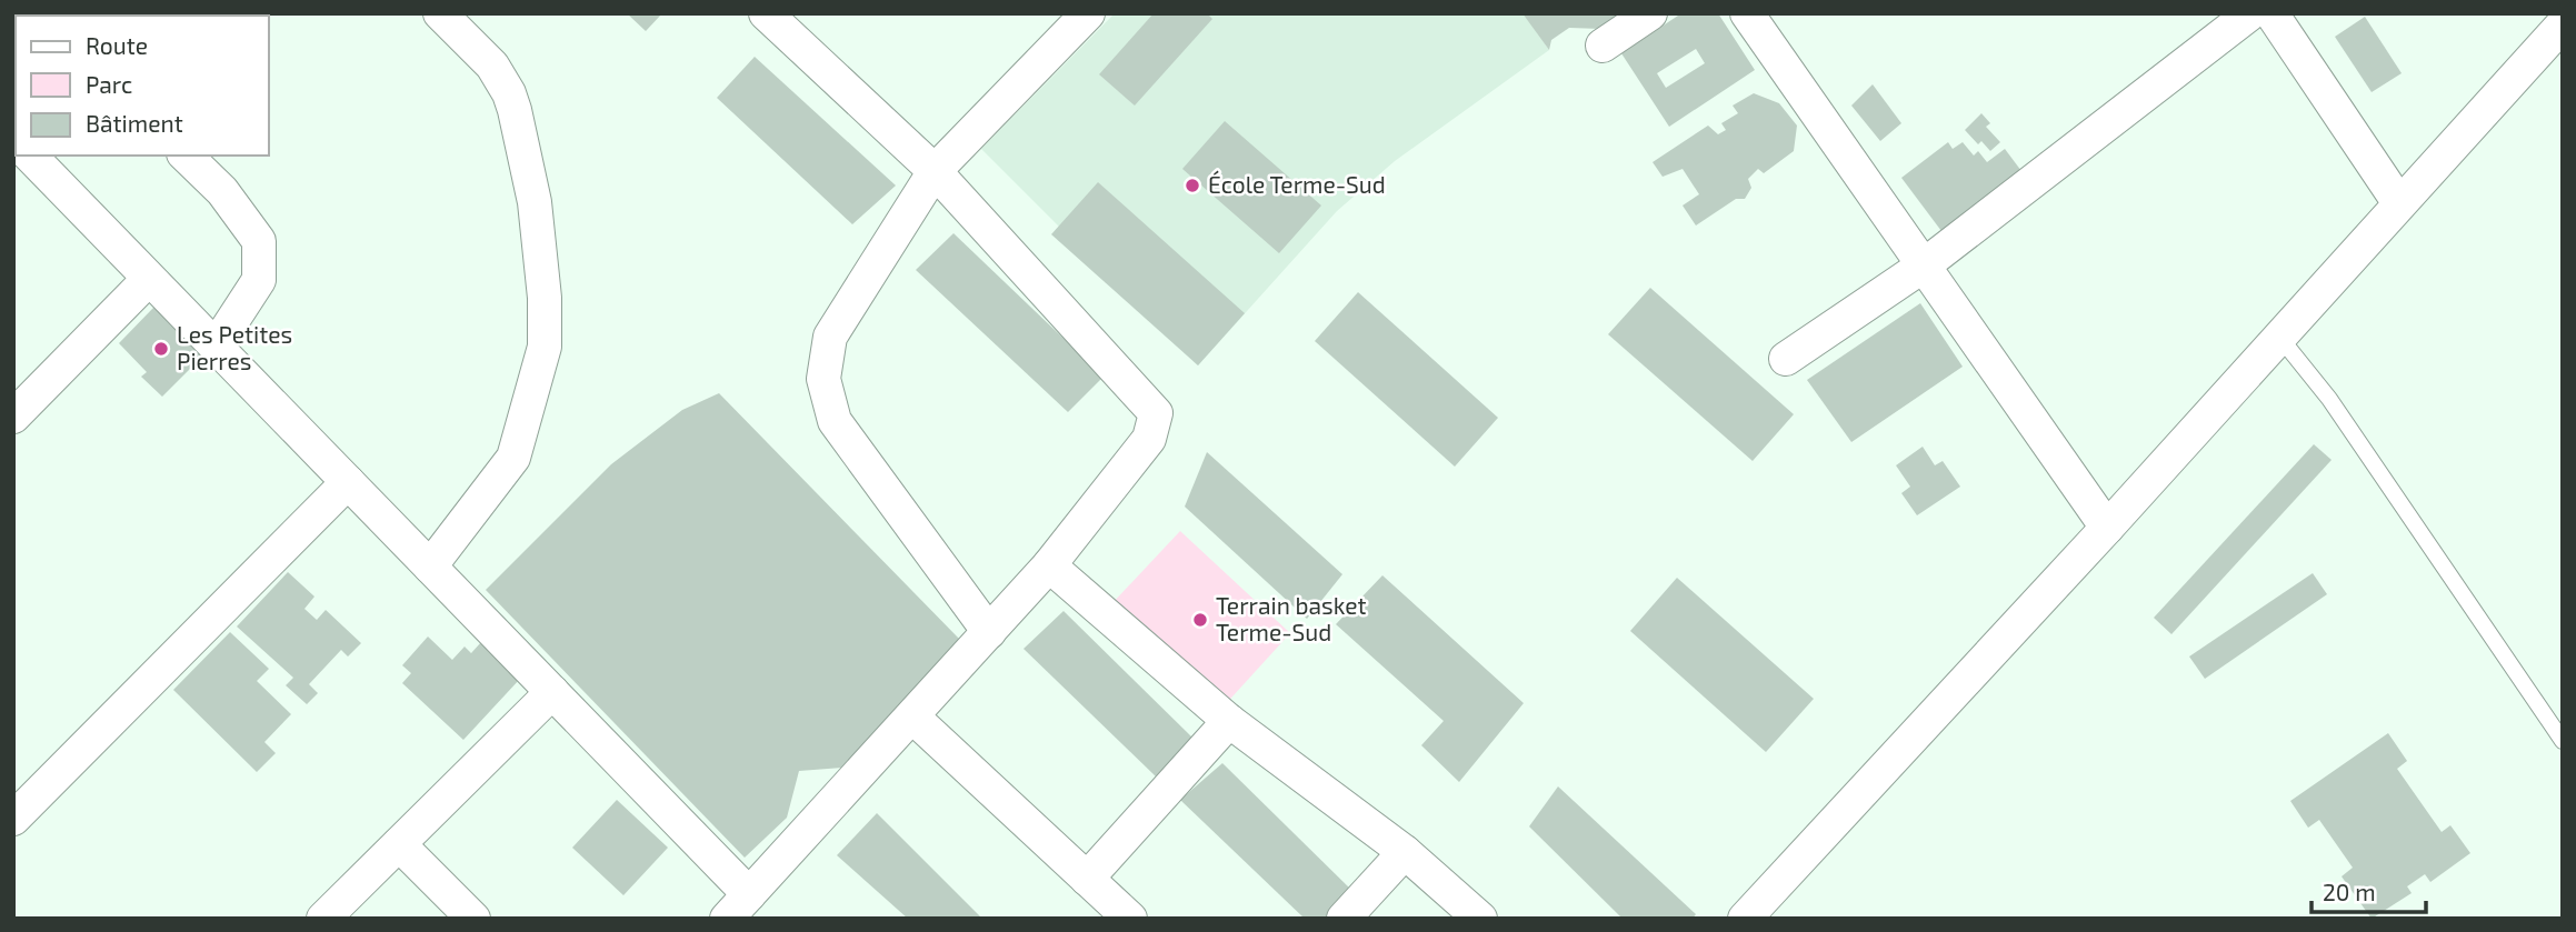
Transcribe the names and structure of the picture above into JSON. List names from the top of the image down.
{
  "places": ["École Terme-Sud", "Les Petites Pierres", "Terrain basket Terme-Sud"],
  "legend": ["Route", "Parc", "Bâtiment"],
  "scale_bar": "20 m"
}
